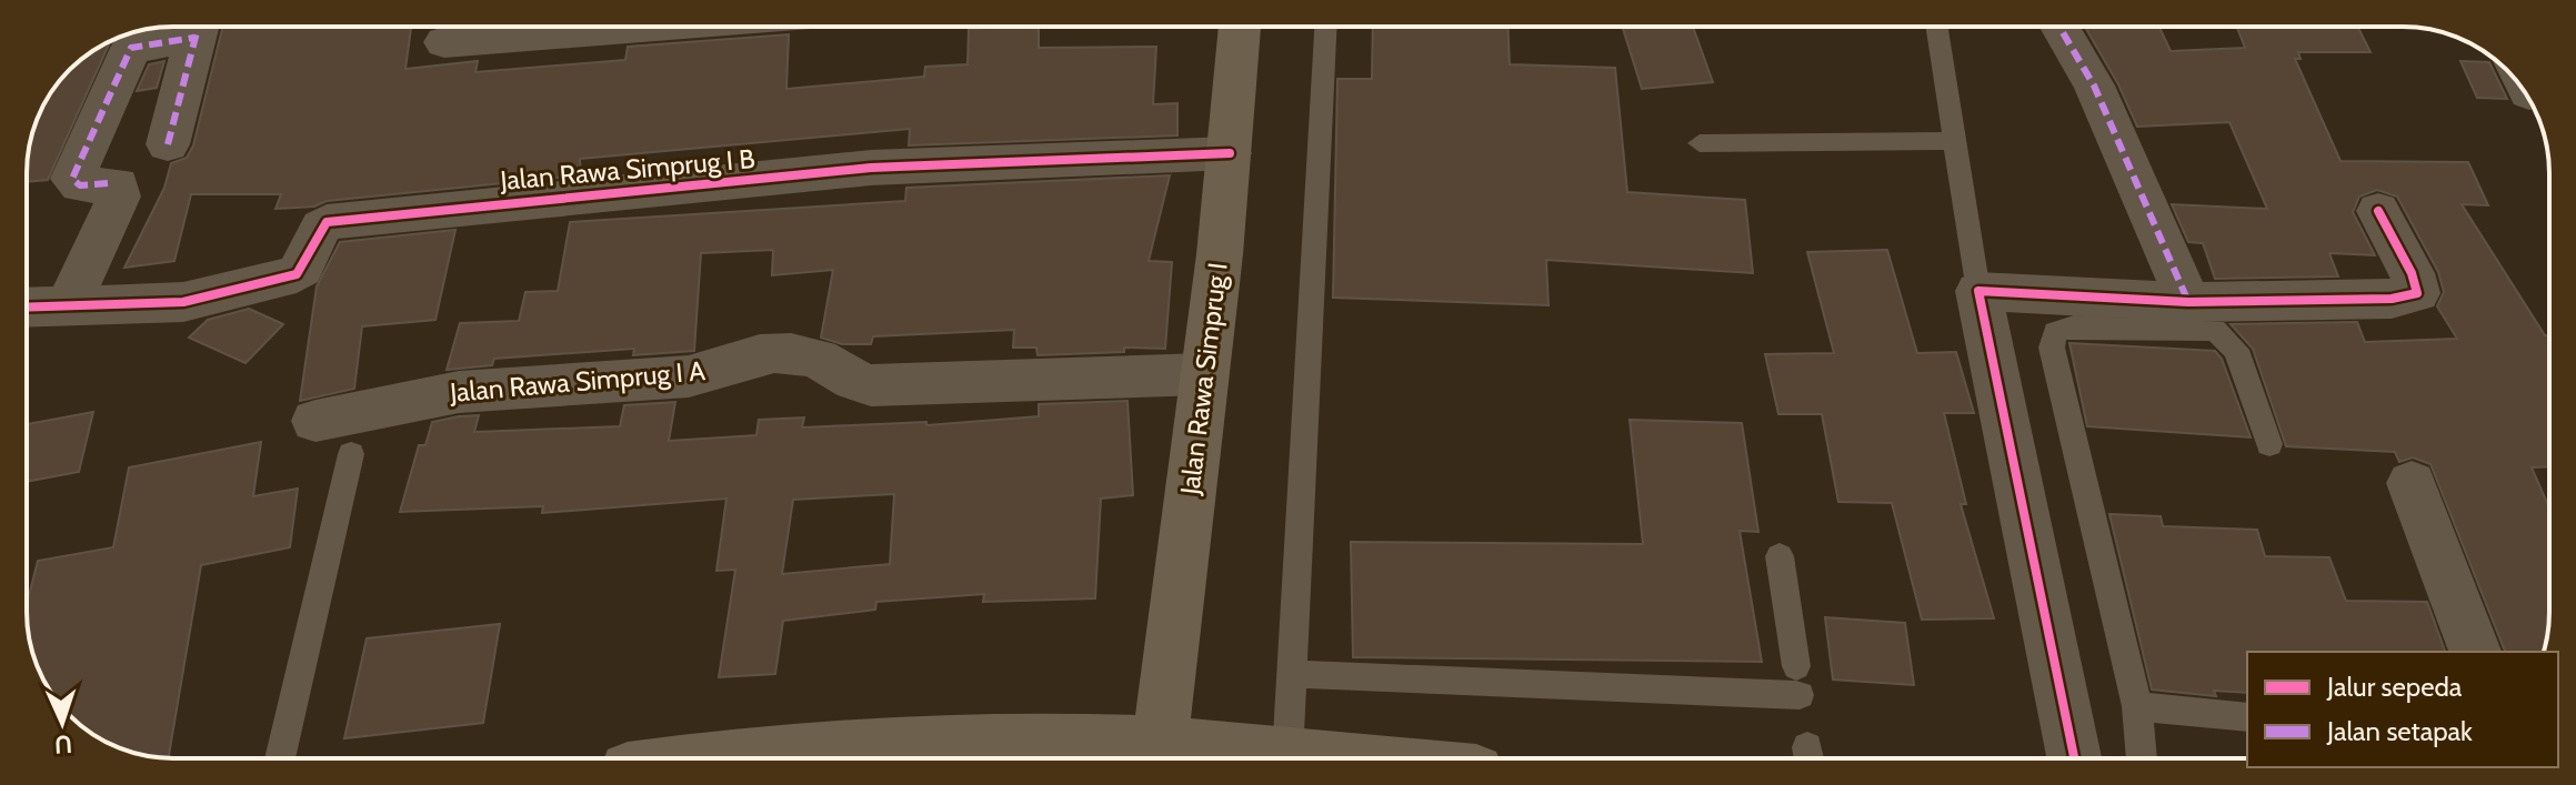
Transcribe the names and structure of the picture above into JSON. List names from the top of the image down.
{
  "streets": {
    "street": ["Jalan Rawa Simprug I B", "Jalan Rawa Simprug I", "Jalan Rawa Simprug I A"]
  },
  "crossings": [
    ["Jalan Rawa Simprug I B", "Jalan Rawa Simprug I"],
    ["Jalan Rawa Simprug I", "Jalan Rawa Simprug I A"]
  ],
  "legend": ["Jalur sepeda", "Jalan setapak"],
  "north": "bottom"
}
